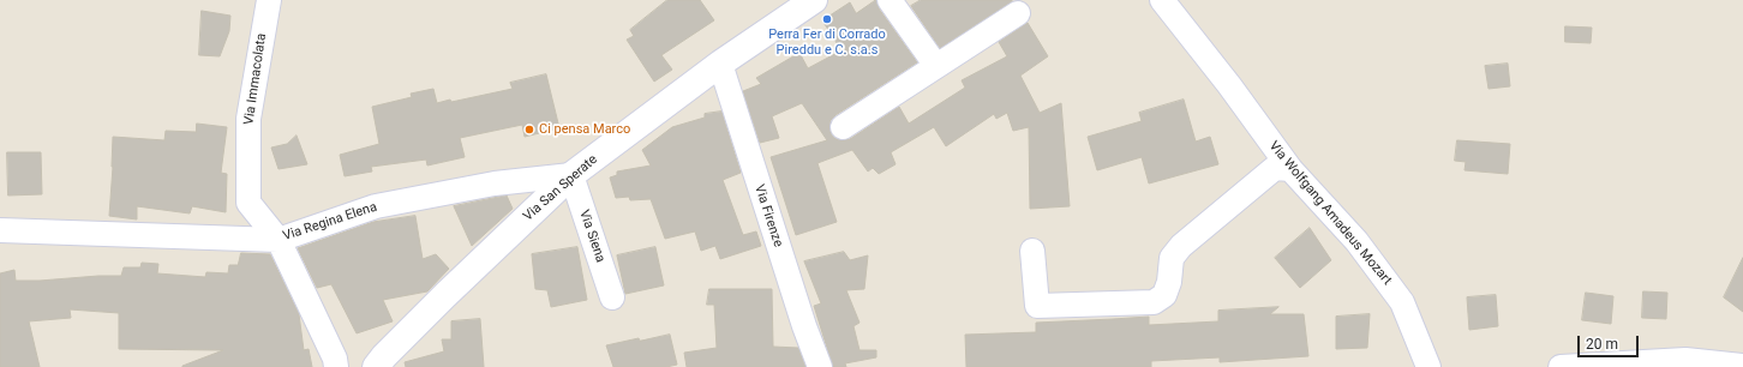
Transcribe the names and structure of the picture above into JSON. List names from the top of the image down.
{
  "streets": {
    "street": [
      "Via Immacolata",
      "Via San Sperate",
      "Via Wolfgang Amadeus Mozart",
      "Via Firenze",
      "Via Regina Elena",
      "Via Siena"
    ]
  },
  "crossings": [
    ["Via Immacolata", "Via Regina Elena"],
    ["Via San Sperate", "Via Firenze"],
    ["Via San Sperate", "Via Regina Elena"],
    ["Via San Sperate", "Via Siena"],
    ["Via Regina Elena", "Via Siena"]
  ],
  "places": ["Perra Fer di Corrado Pireddu e C. s.a.s", "Ci pensa Marco"],
  "scale_bar": "20 m"
}
